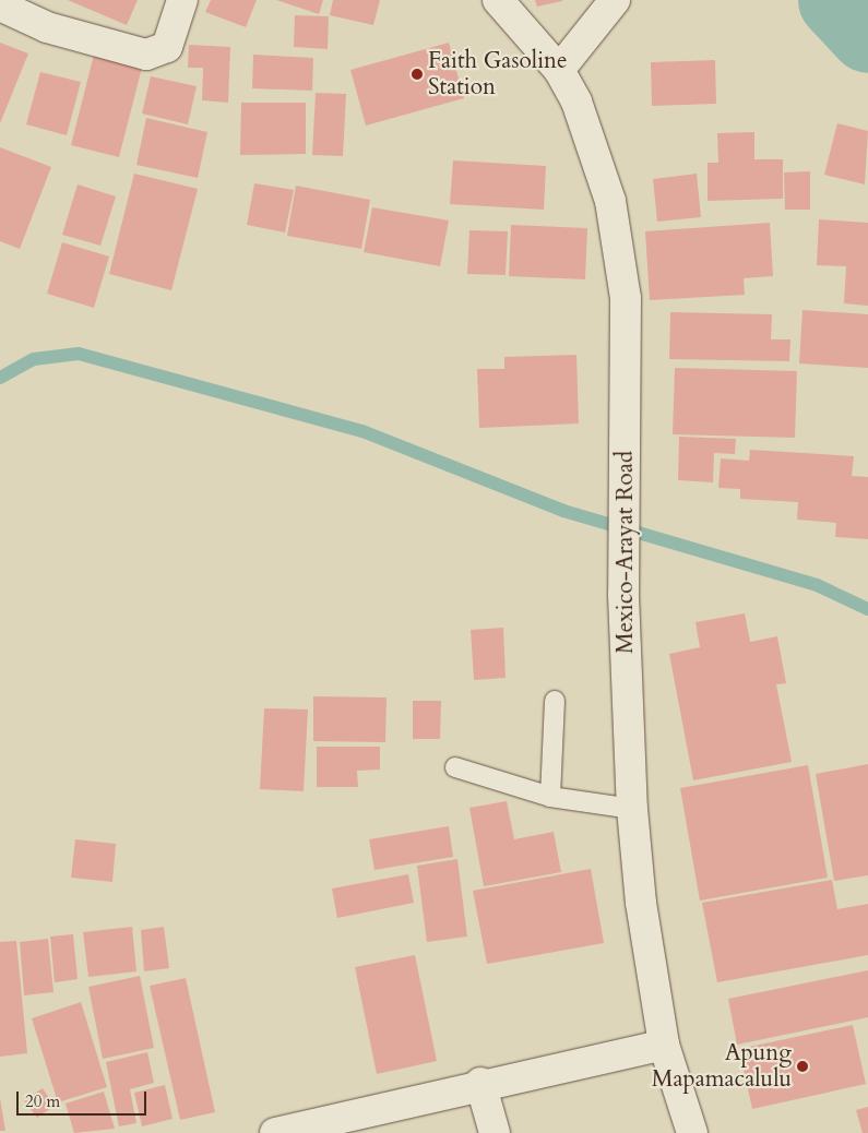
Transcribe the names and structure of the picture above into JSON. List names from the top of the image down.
{
  "streets": {
    "main road": ["Mexico-Arayat Road"]
  },
  "places": ["Faith Gasoline Station", "Apung Mapamacalulu"],
  "scale_bar": "20 m"
}
